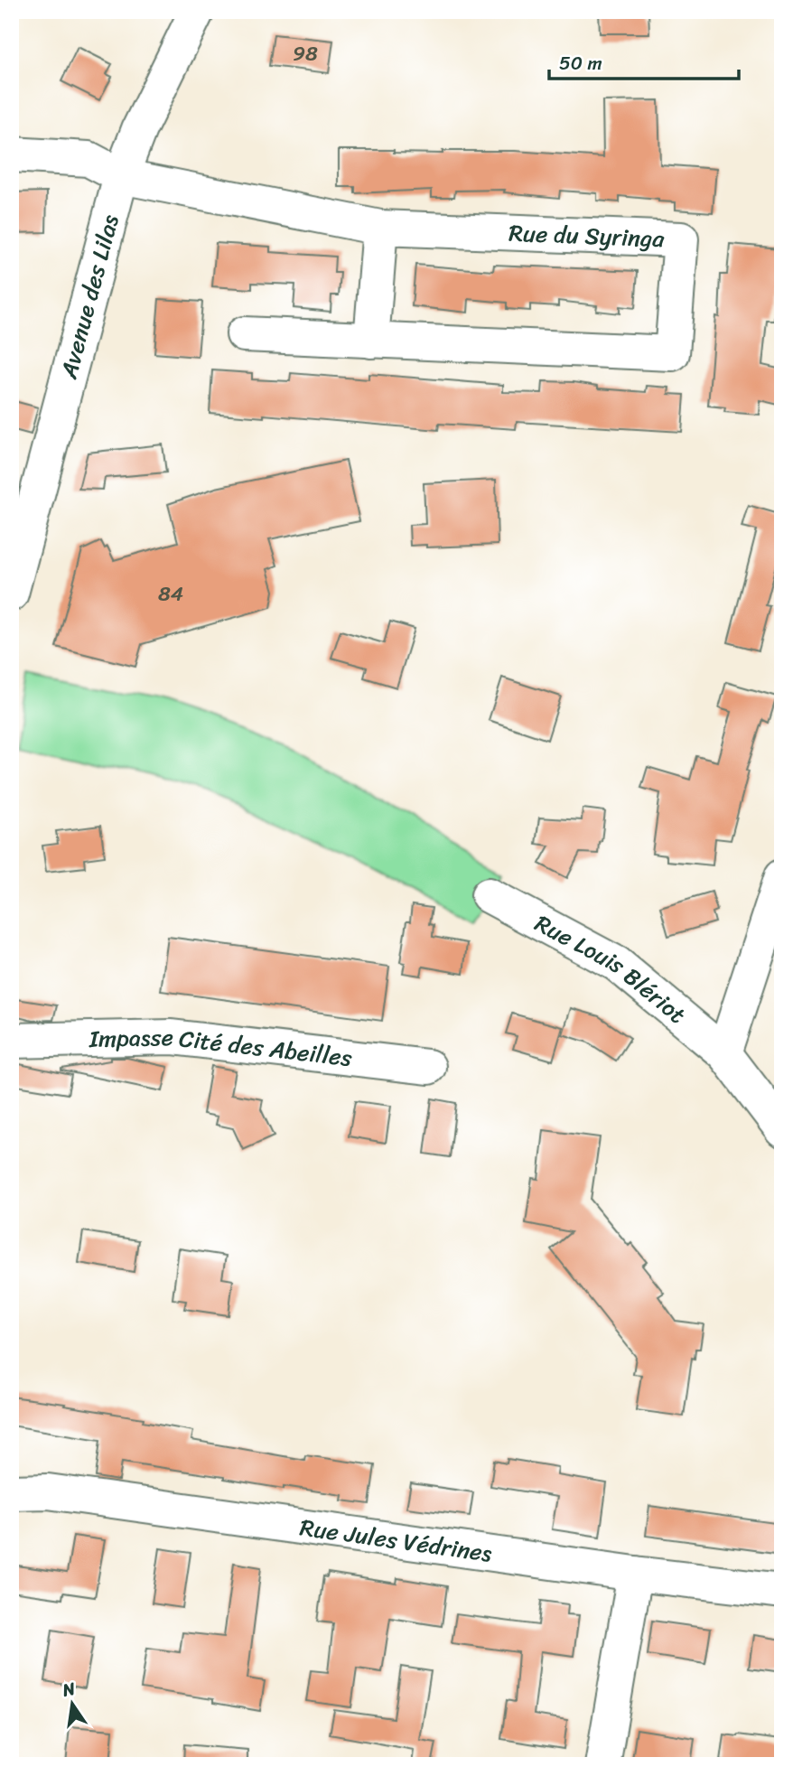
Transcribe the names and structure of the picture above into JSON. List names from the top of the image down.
{
  "streets": {
    "street": [
      "Rue du Syringa",
      "Avenue des Lilas",
      "Rue Louis Blériot",
      "Impasse Cité des Abeilles",
      "Rue Jules Védrines"
    ]
  },
  "crossings": [
    ["Rue du Syringa", "Avenue des Lilas"]
  ],
  "house_numbers": ["98", "84"],
  "scale_bar": "50 m",
  "north": "top"
}
